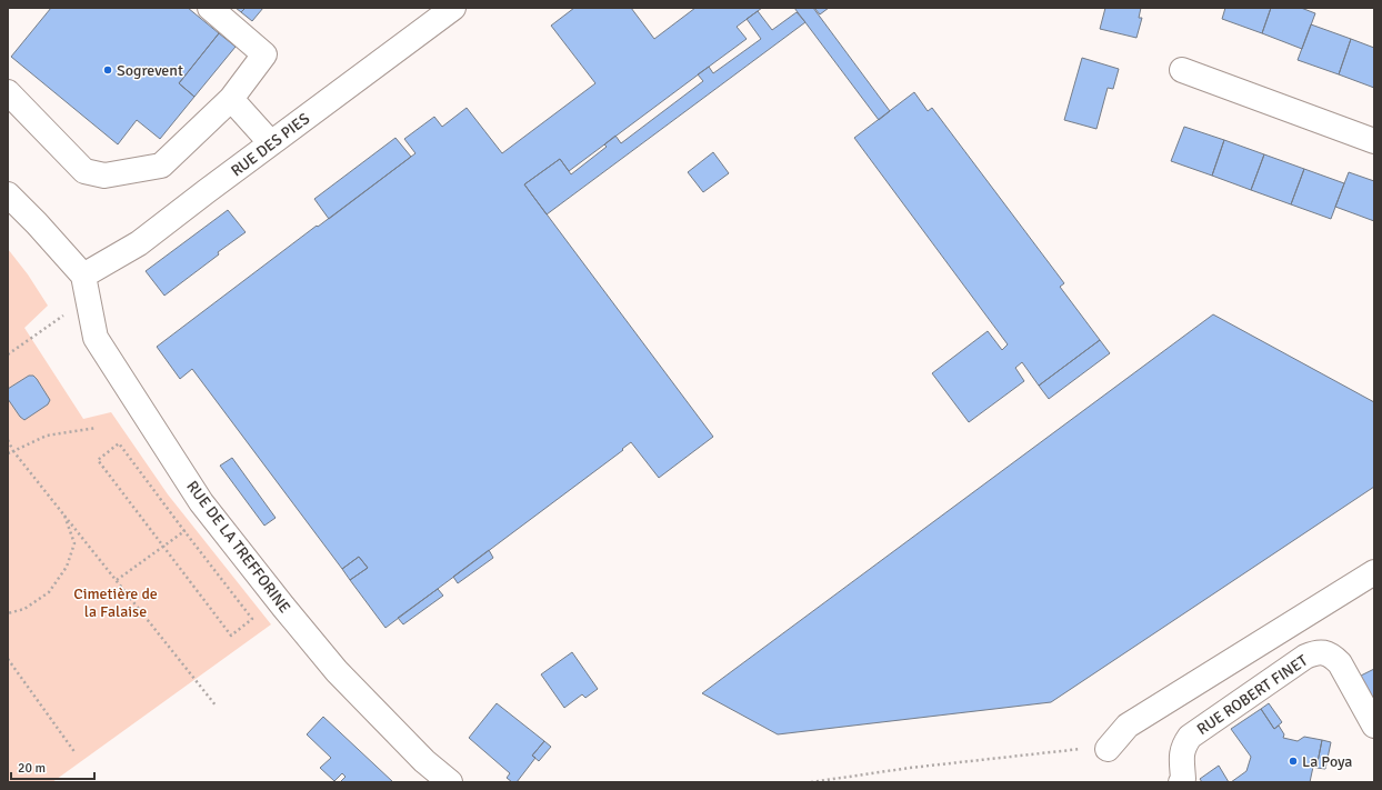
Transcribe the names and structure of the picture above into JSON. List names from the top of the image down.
{
  "streets": {
    "street": ["RUE DES PIES", "RUE DE LA TREFFORINE", "RUE ROBERT FINET"]
  },
  "crossings": [
    ["RUE DES PIES", "RUE DE LA TREFFORINE"]
  ],
  "parks": ["Cimetière de la Falaise"],
  "places": ["Sogrevent", "La Poya"],
  "scale_bar": "20 m"
}
